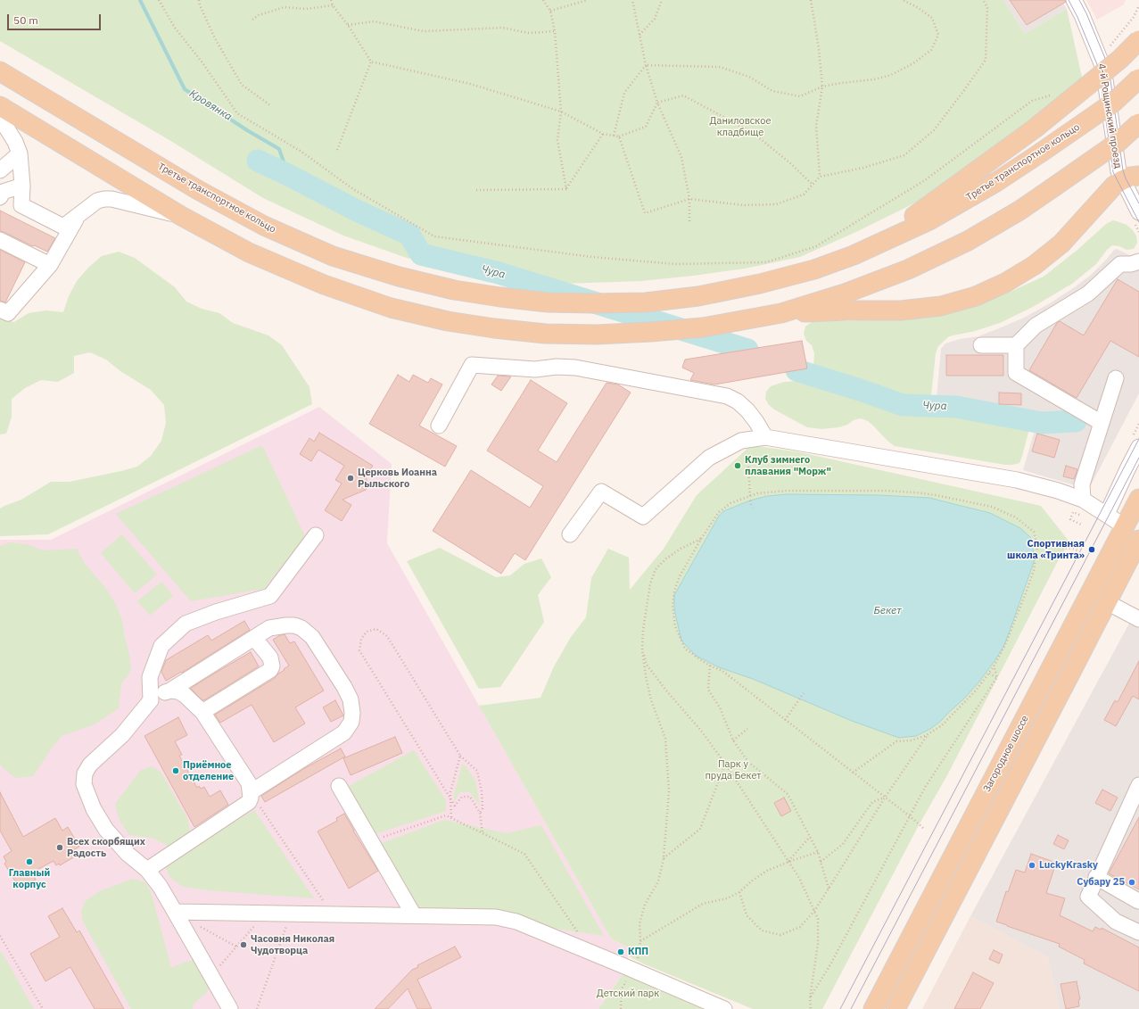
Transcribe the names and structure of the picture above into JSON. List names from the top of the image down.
{
  "streets": {
    "main road": ["Третье транспортное кольцо", "Загородное шоссе"],
    "street": ["4-й Рощинский проезд"]
  },
  "water": ["Кровянка", "Чура", "Бекет"],
  "parks": ["Даниловское кладбище", "Парк у пруда Бекет", "Детский парк"],
  "places": [
    "Клуб зимнего плавания \"Морж\"",
    "Церковь Иоанна Рыльского",
    "Спортивная школа «Тринта»",
    "Приёмное отделение",
    "Всех скорбящих Радость",
    "Главный корпус",
    "LuckyKrasky",
    "Субару 25",
    "Часовня Николая Чудотворца",
    "КПП"
  ],
  "scale_bar": "50 m"
}
